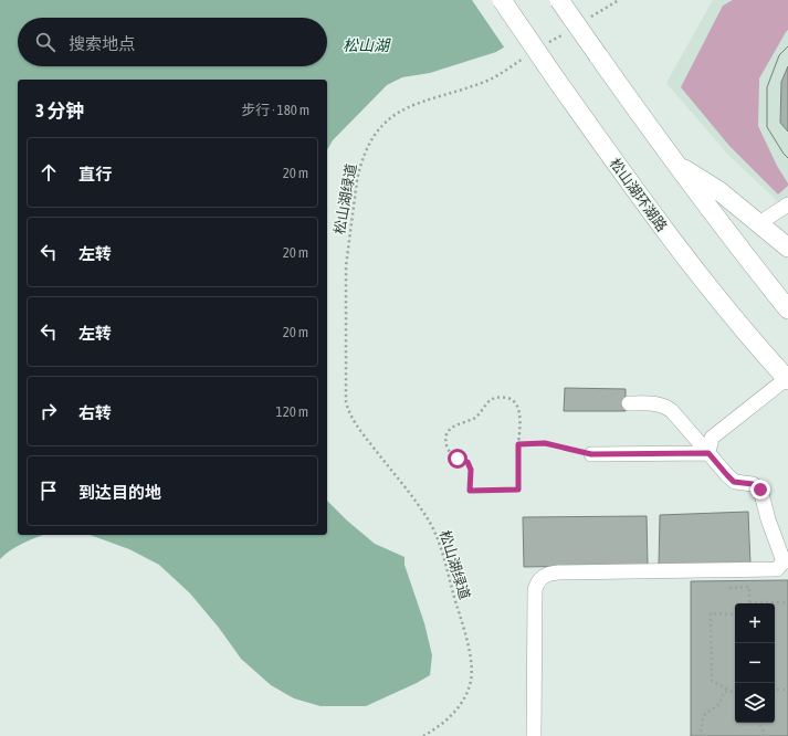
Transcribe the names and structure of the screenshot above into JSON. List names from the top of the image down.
{
  "streets": {
    "main road": ["松山湖环湖路"],
    "path": ["松山湖绿道"]
  },
  "water": ["松山湖"],
  "page": {
    "search": "搜索地点",
    "heading": ["3 分钟", "步行 · 180 m"],
    "list": [
      ["直行", "20 m"],
      ["左转", "20 m"],
      ["左转", "20 m"],
      ["右转", "120 m"],
      "到达目的地"
    ],
    "map_buttons": ["+", "−"]
  }
}
